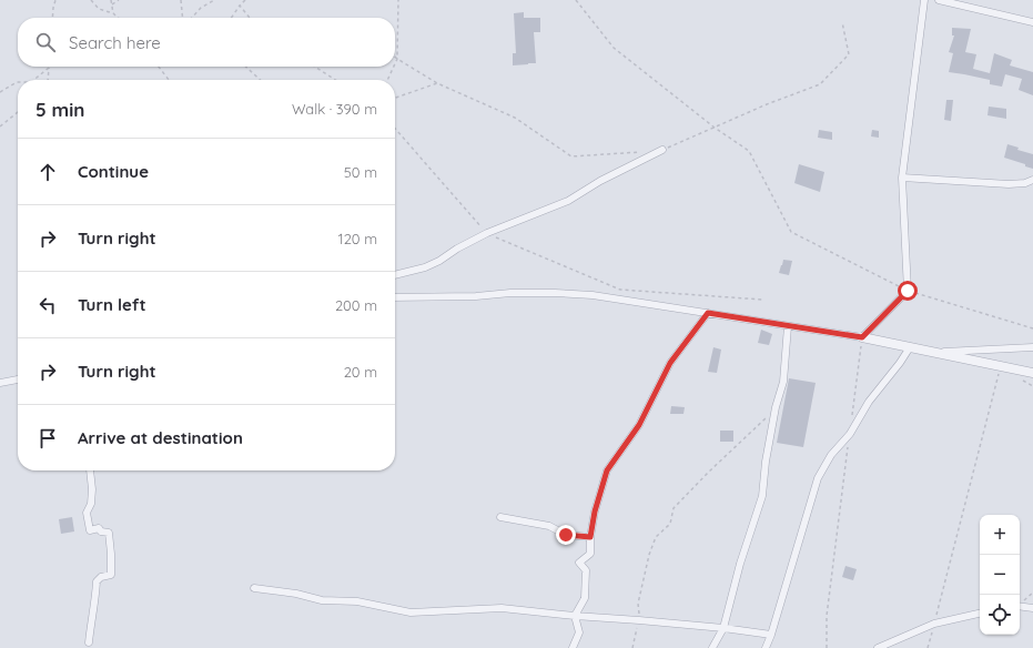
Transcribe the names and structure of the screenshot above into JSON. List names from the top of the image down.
{
  "page": {
    "search": "Search here",
    "heading": ["5 min", "Walk · 390 m"],
    "list": [
      ["Continue", "50 m"],
      ["Turn right", "120 m"],
      ["Turn left", "200 m"],
      ["Turn right", "20 m"],
      "Arrive at destination"
    ],
    "map_buttons": ["+", "−"]
  }
}
